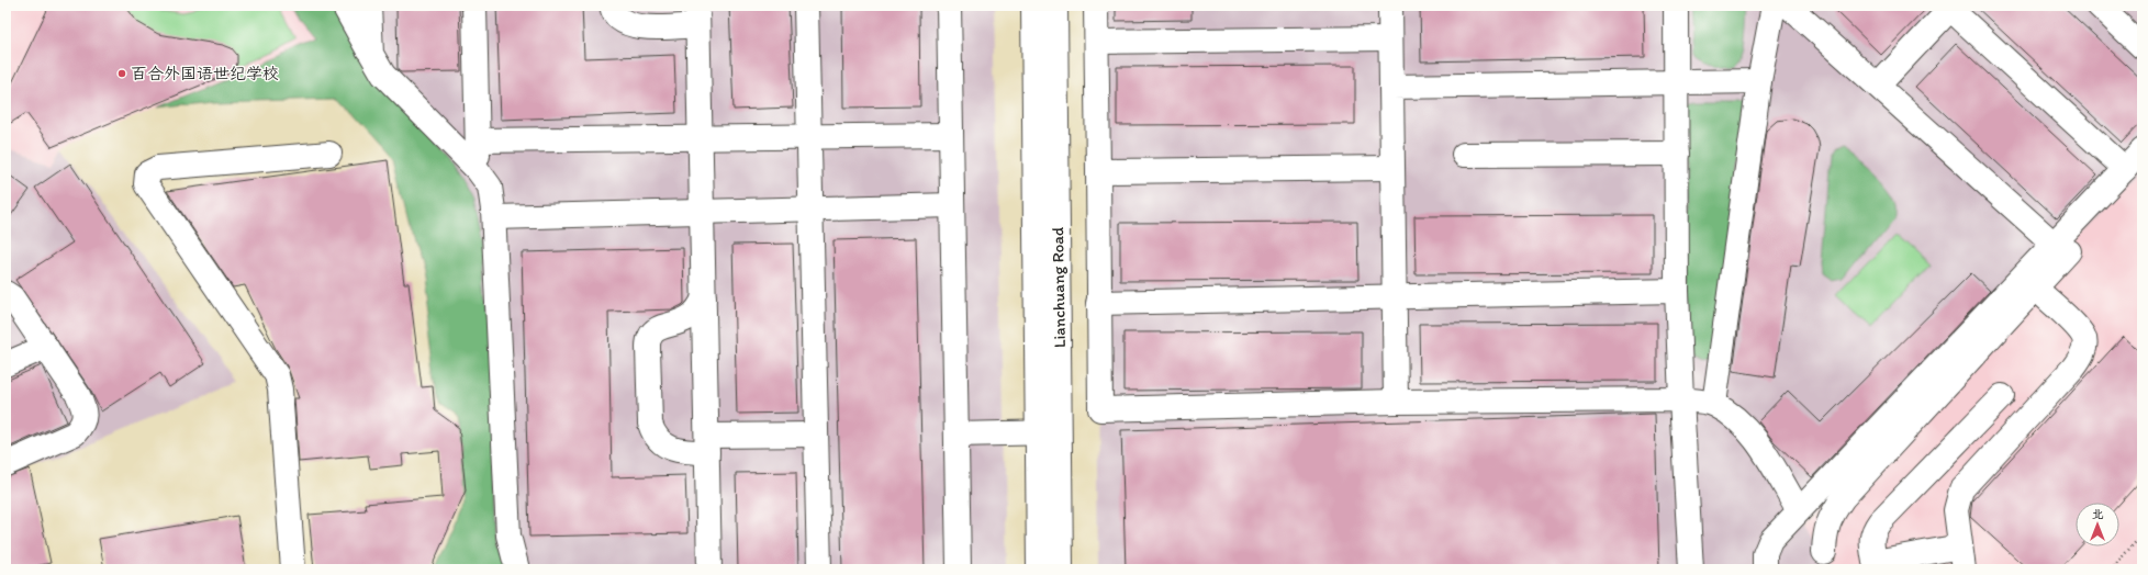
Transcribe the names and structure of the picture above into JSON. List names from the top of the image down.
{
  "streets": {
    "street": ["Lianchuang Road"]
  },
  "places": ["百合外国语世纪学校"],
  "north": "top"
}
